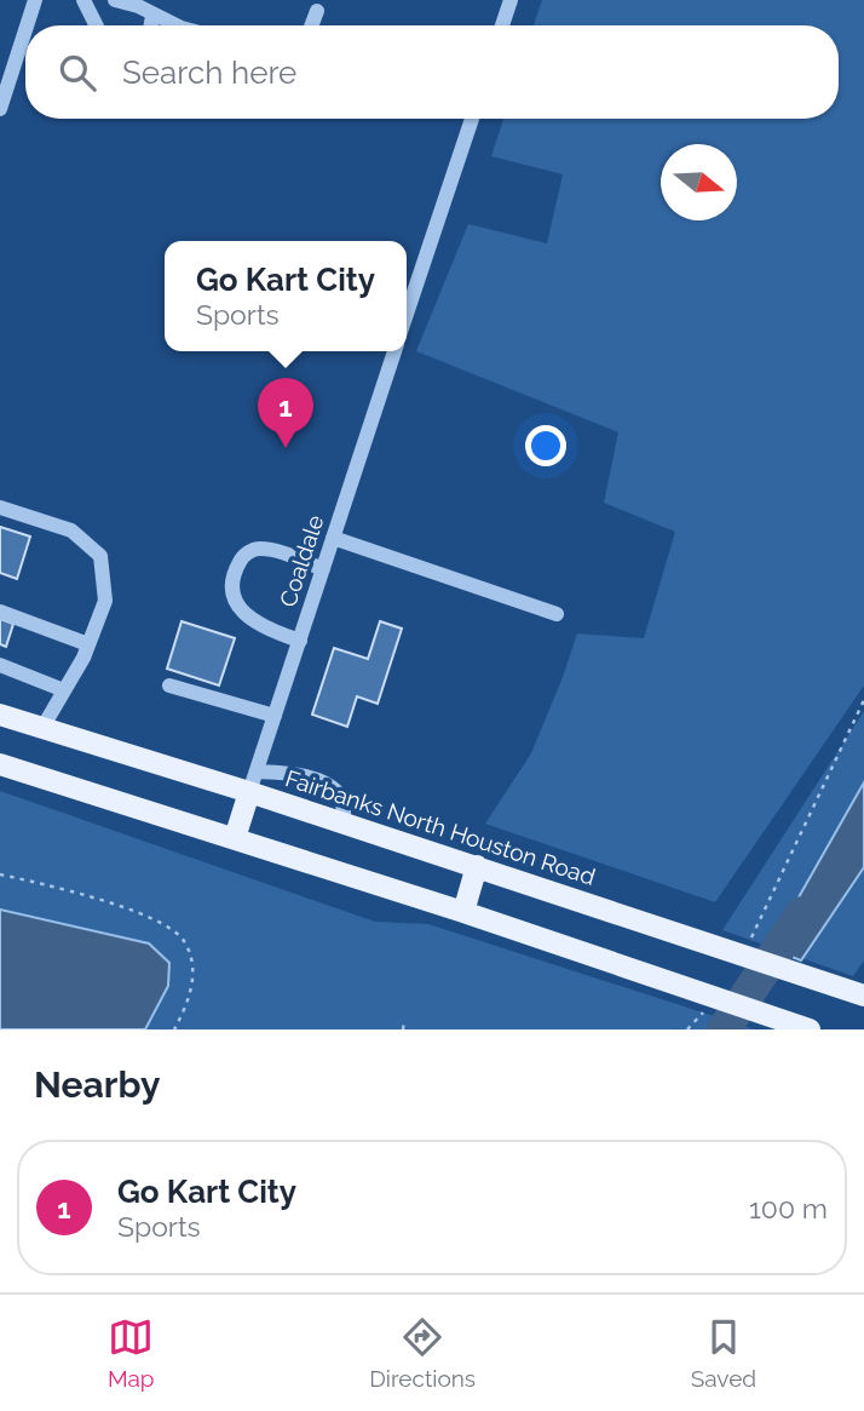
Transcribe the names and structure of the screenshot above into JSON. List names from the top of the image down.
{
  "streets": {
    "main road": ["Fairbanks North Houston Road"],
    "street": ["Coaldale"]
  },
  "crossings": [
    ["Coaldale", "Fairbanks North Houston Road"]
  ],
  "north": "right",
  "page": {
    "search": "Search here",
    "popup": ["Go Kart City", "Sports"],
    "pins": "1",
    "heading": "Nearby",
    "list": [
      {
        "mark": "1",
        "name": "Go Kart City",
        "note": "Sports",
        "value": "100 m"
      }
    ],
    "nav": ["Map", "Directions", "Saved"]
  }
}
